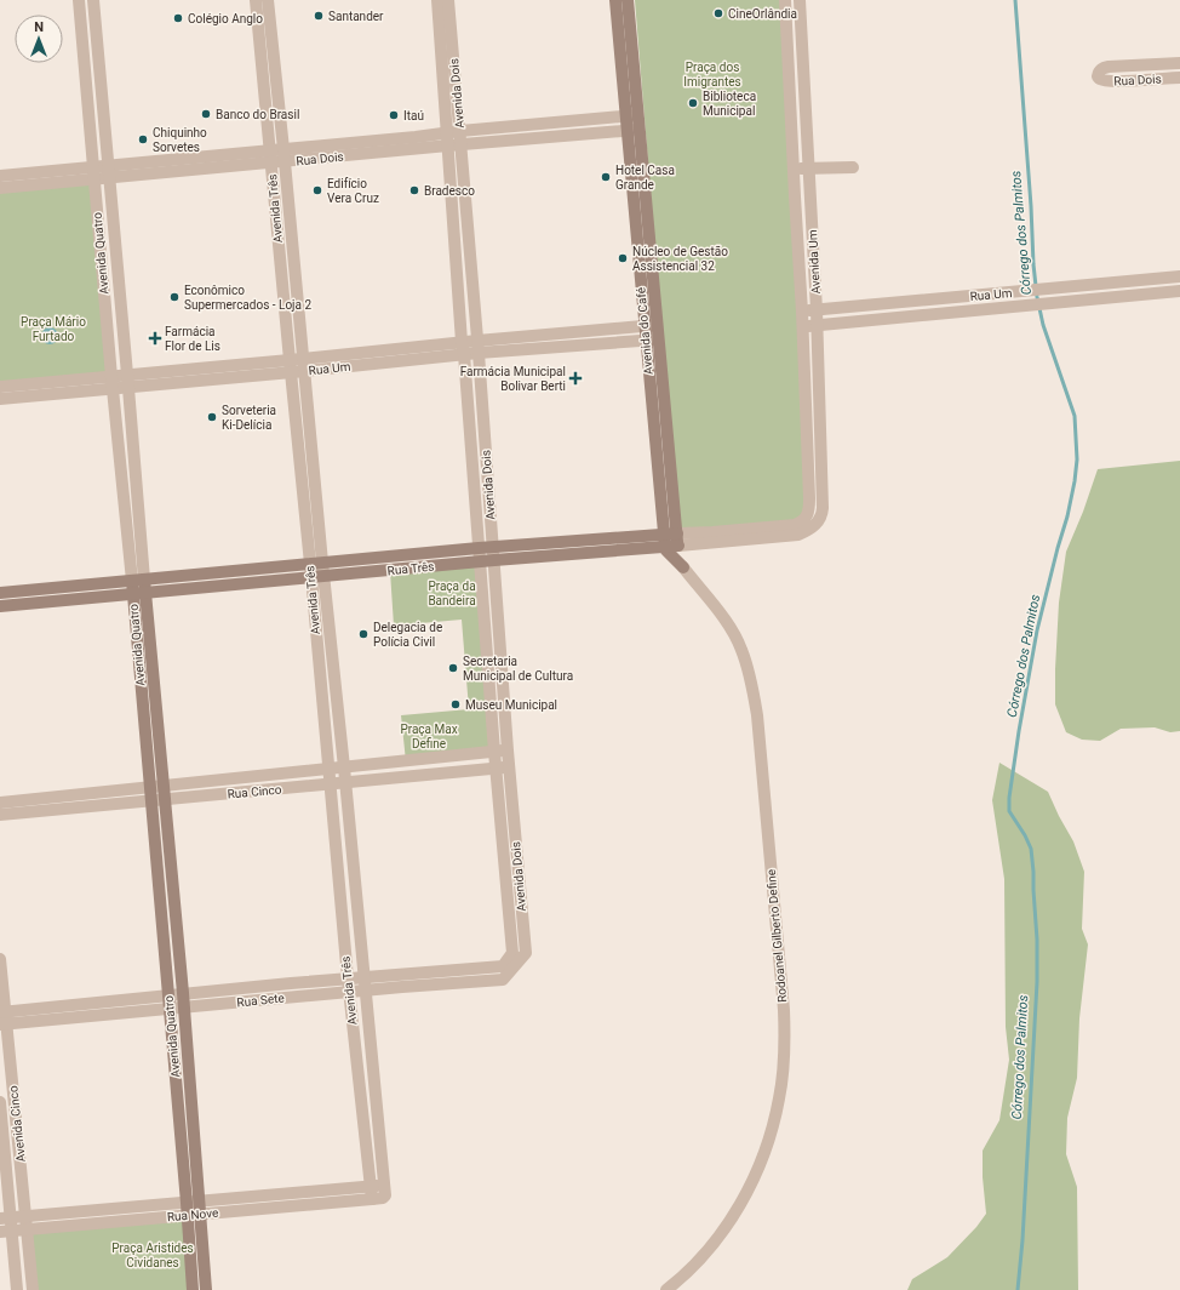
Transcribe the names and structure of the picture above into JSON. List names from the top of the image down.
{
  "streets": {
    "main road": [
      "Avenida Quatro",
      "Avenida do Café",
      "Rua Três",
      "Rodoanel Gilberto Define"
    ],
    "street": [
      "Rua Dois",
      "Avenida Dois",
      "Avenida Três",
      "Avenida Um",
      "Rua Um",
      "Rua Cinco",
      "Rua Sete",
      "Avenida Cinco",
      "Rua Nove"
    ]
  },
  "crossings": [
    ["Rua Dois", "Avenida Dois"],
    ["Rua Dois", "Avenida Três"],
    ["Rua Dois", "Avenida Quatro"],
    ["Rua Dois", "Avenida do Café"],
    ["Avenida Dois", "Rua Um"],
    ["Avenida Dois", "Rua Três"],
    ["Avenida Dois", "Rua Cinco"],
    ["Avenida Dois", "Rua Sete"],
    ["Avenida Três", "Rua Um"],
    ["Avenida Três", "Rua Três"],
    ["Avenida Três", "Rua Cinco"],
    ["Avenida Três", "Rua Sete"],
    ["Avenida Três", "Rua Nove"],
    ["Avenida Quatro", "Rua Um"],
    ["Avenida Quatro", "Rua Três"],
    ["Avenida Quatro", "Rua Cinco"],
    ["Avenida Quatro", "Rua Sete"],
    ["Avenida Quatro", "Rua Nove"],
    ["Avenida Um", "Rua Um"],
    ["Avenida Um", "Rua Três"],
    ["Rua Um", "Avenida do Café"],
    ["Avenida do Café", "Rua Três"],
    ["Avenida do Café", "Rodoanel Gilberto Define"],
    ["Rua Três", "Rodoanel Gilberto Define"],
    ["Rua Sete", "Avenida Cinco"],
    ["Avenida Cinco", "Rua Nove"]
  ],
  "water": ["Córrego dos Palmitos"],
  "parks": [
    "Praça dos Imigrantes",
    "Praça Mário Furtado",
    "Praça da Bandeira",
    "Praça Max Define",
    "Praça Aristides Cividanes"
  ],
  "places": {
    "other": [
      "CineOrlândia",
      "Santander",
      "Colégio Anglo",
      "Biblioteca Municipal",
      "Banco do Brasil",
      "Itaú",
      "Chiquinho Sorvetes",
      "Hotel Casa Grande",
      "Edifício Vera Cruz",
      "Bradesco",
      "Núcleo de Gestão Assistencial 32",
      "Econômico Supermercados - Loja 2",
      "Sorveteria Ki-Delícia",
      "Delegacia de Polícia Civil",
      "Secretaria Municipal de Cultura",
      "Museu Municipal"
    ],
    "health": ["Farmácia Flor de Lis", "Farmácia Municipal Bolivar Berti"]
  },
  "north": "top"
}
